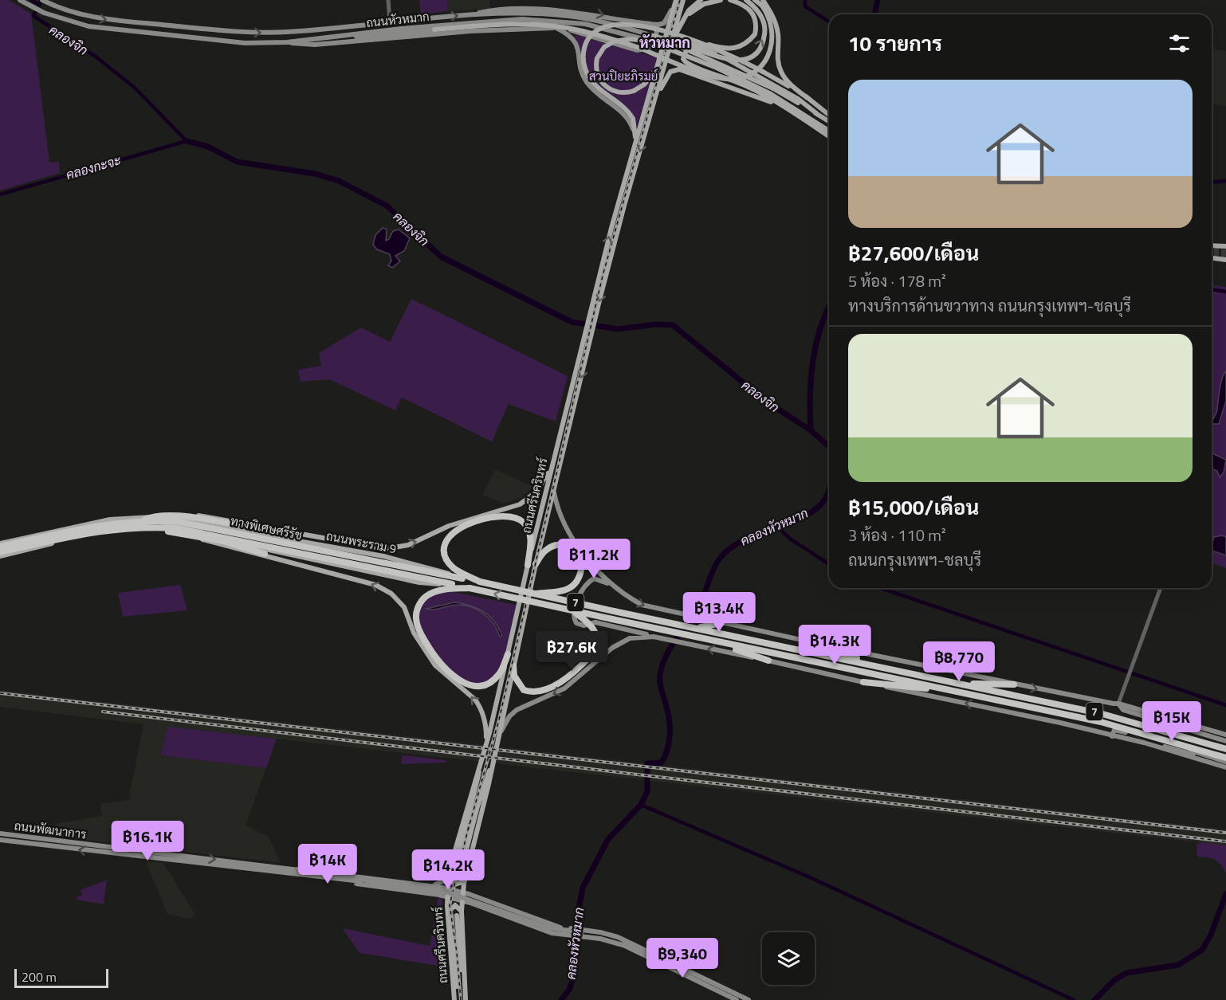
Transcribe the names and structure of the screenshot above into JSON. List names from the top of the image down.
{
  "streets": {
    "highway": ["ทางพิเศษศรีรัช", "7"],
    "main road": [
      "ถนนหัวหมาก",
      "ถนนศรีนครินทร์",
      "ถนนพระราม 9",
      "ถนนพัฒนาการ"
    ]
  },
  "crossings": [
    ["ถนนศรีนครินทร์", "ถนนพัฒนาการ"],
    ["ทางพิเศษศรีรัช", "ถนนพระราม 9"],
    ["ทางพิเศษศรีรัช", "7"]
  ],
  "districts": ["หัวหมาก"],
  "water": ["คลองจิก", "คลองกะจะ", "คลองหัวหมาก"],
  "parks": ["สวนปิยะภิรมย์"],
  "scale_bar": "200 m",
  "page": {
    "heading": "10 รายการ",
    "list": [
      {
        "name": "฿27,600/เดือน",
        "note": "5 ห้อง · 178 m² · ทางบริการด้านขวาทาง ถนนกรุงเทพฯ-ชลบุรี"
      },
      {
        "name": "฿15,000/เดือน",
        "note": "3 ห้อง · 110 m² · ถนนกรุงเทพฯ-ชลบุรี"
      }
    ],
    "price": [
      "฿11.2K",
      "฿13.4K",
      "฿14.3K",
      "฿27.6K",
      "฿8,770",
      "฿15K",
      "฿16.1K",
      "฿14K",
      "฿14.2K",
      "฿9,340"
    ],
    "scale": "200 m"
  }
}
